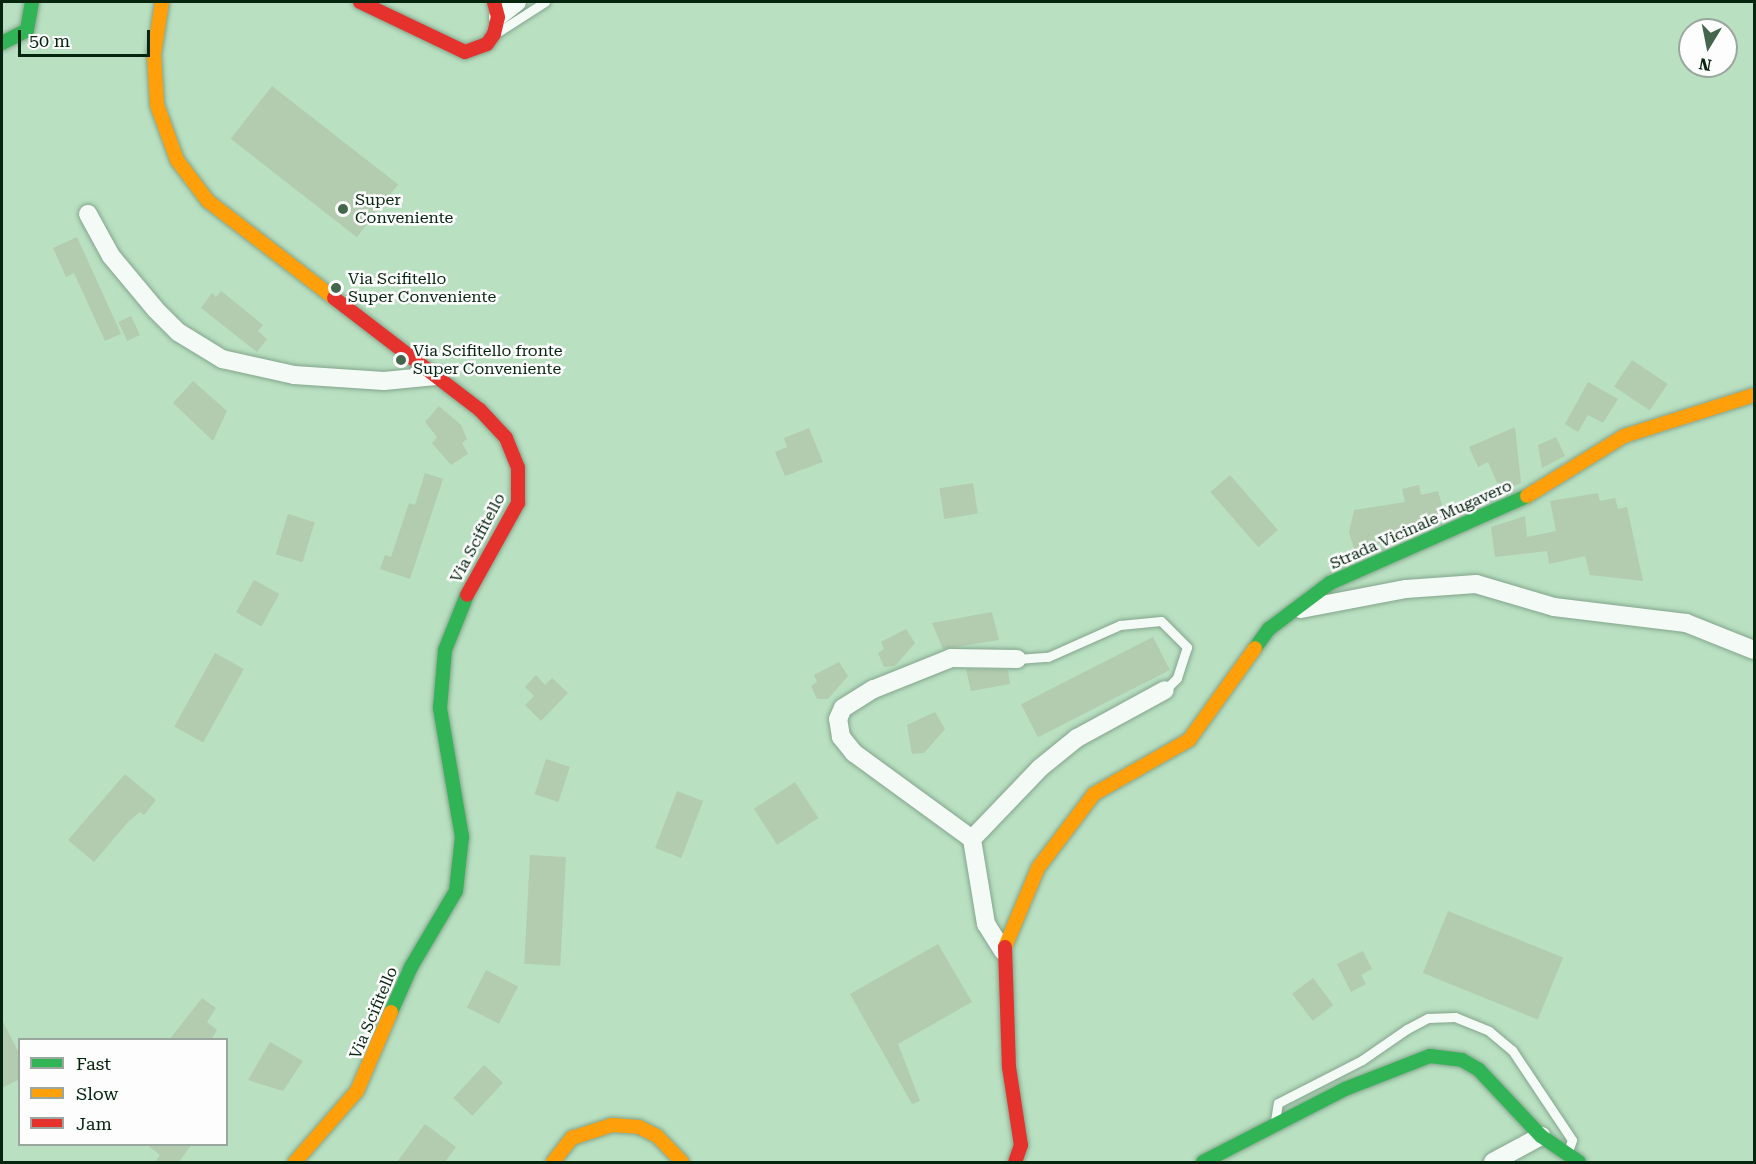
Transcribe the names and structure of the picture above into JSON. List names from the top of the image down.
{
  "streets": {
    "main road": ["Strada Vicinale Mugavero", "Via Scifitello"]
  },
  "places": ["Super Conveniente", "Via Scifitello Super Conveniente", "Via Scifitello fronte Super Conveniente"],
  "legend": ["Fast", "Slow", "Jam"],
  "scale_bar": "50 m",
  "north": "bottom"
}
